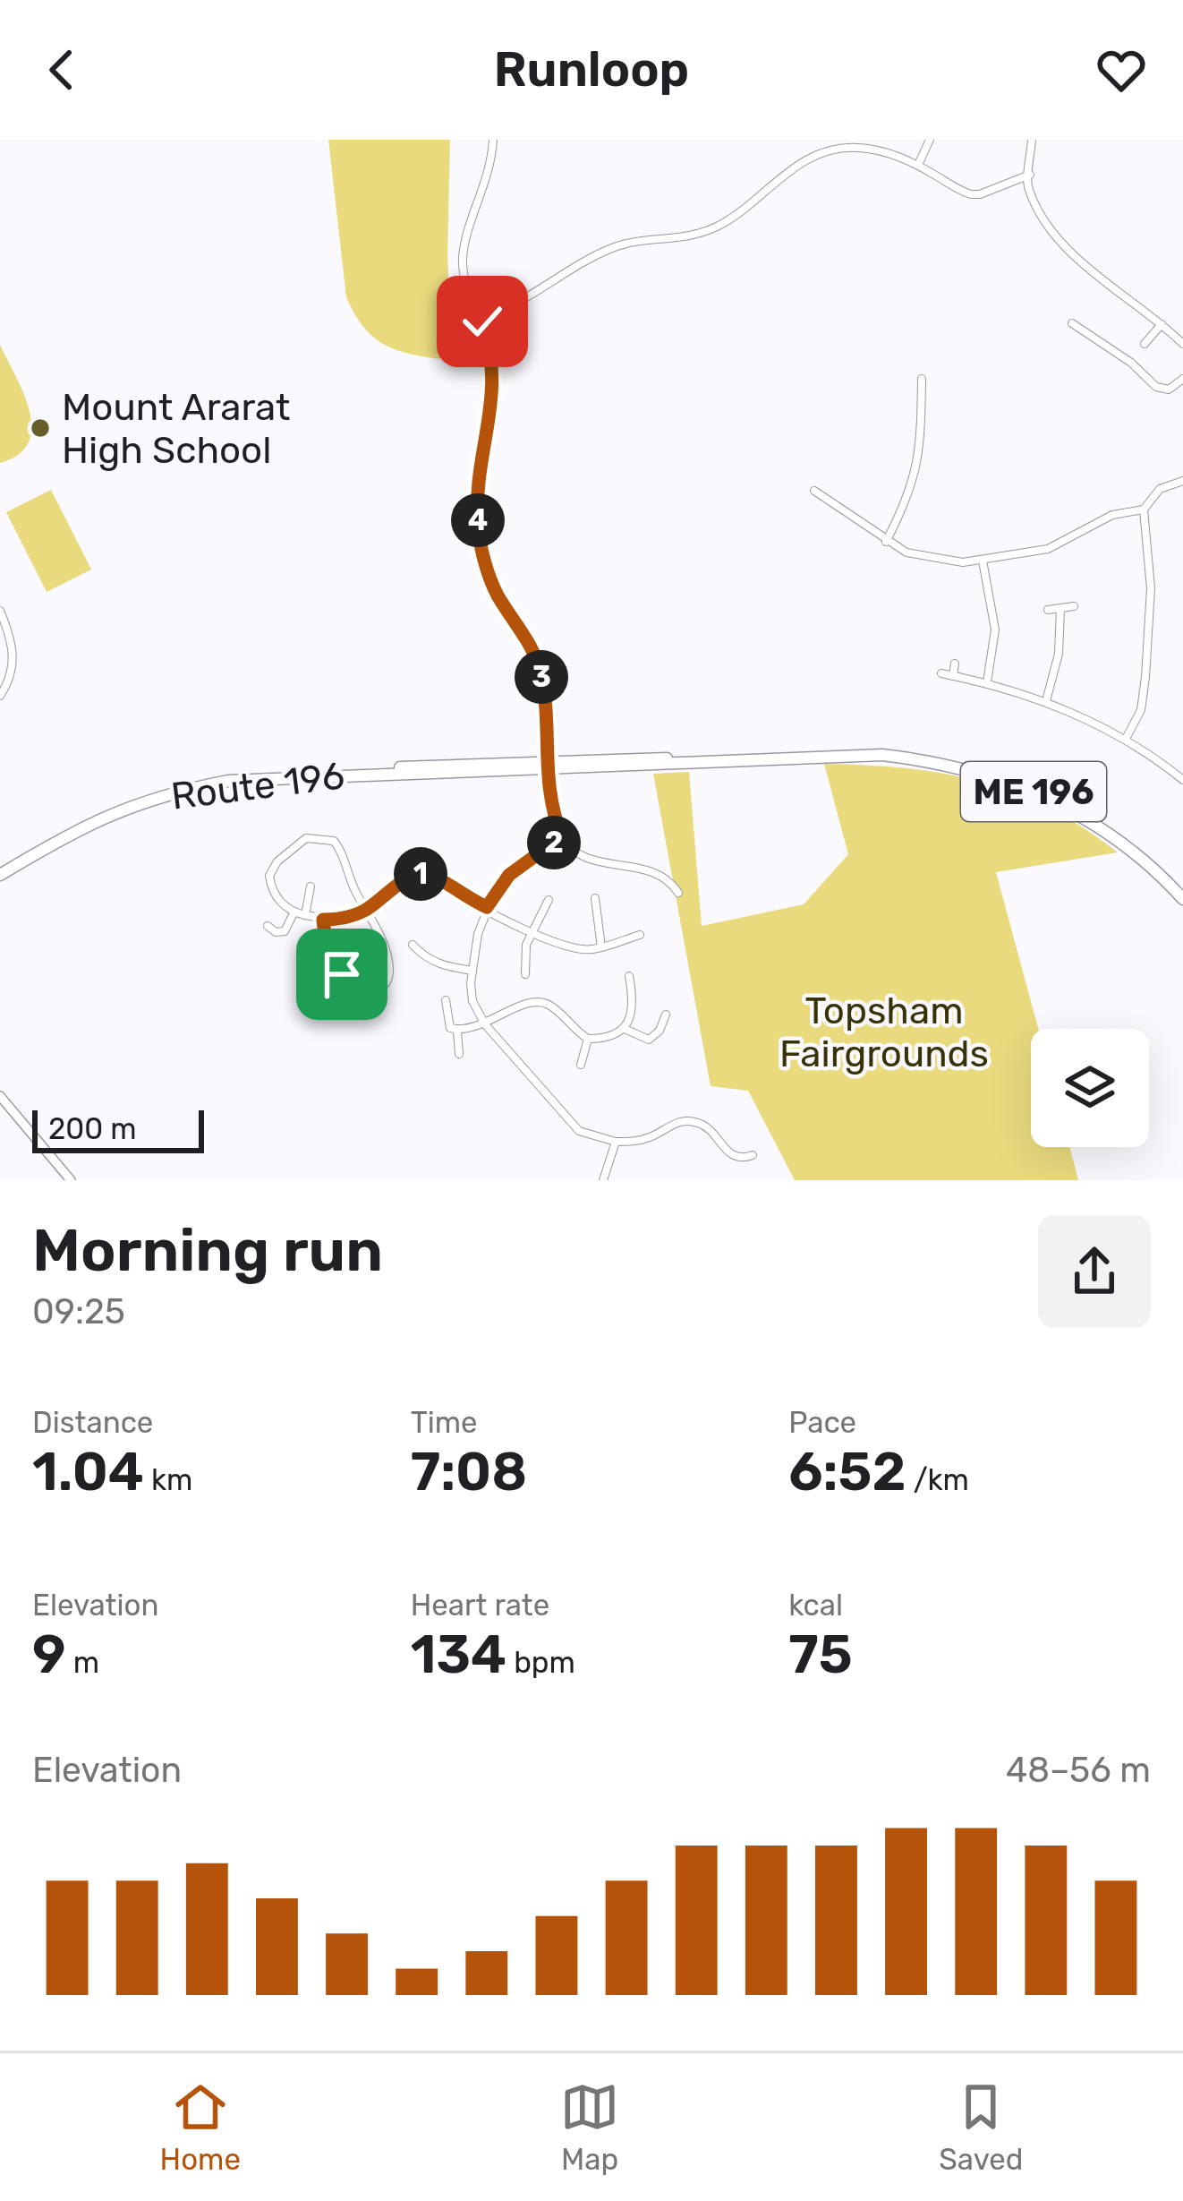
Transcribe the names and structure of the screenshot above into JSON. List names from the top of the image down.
{
  "streets": {
    "highway": ["Route 196", "ME 196"]
  },
  "parks": ["Topsham Fairgrounds"],
  "places": ["Mount Ararat High School"],
  "scale_bar": "200 m",
  "page": {
    "header": "Runloop",
    "pins": [
      "4",
      "3",
      "2",
      "1"
    ],
    "scale": "200 m",
    "heading": ["Morning run", "09:25"],
    "stats": [
      ["Distance", "1.04 km"],
      ["Time", "7:08"],
      ["Pace", "6:52 /km"],
      ["Elevation", "9 m"],
      ["Heart rate", "134 bpm"],
      ["kcal", "75"]
    ],
    "chart": ["Elevation", "48–56 m"],
    "tabs": ["Home", "Map", "Saved"]
  }
}
